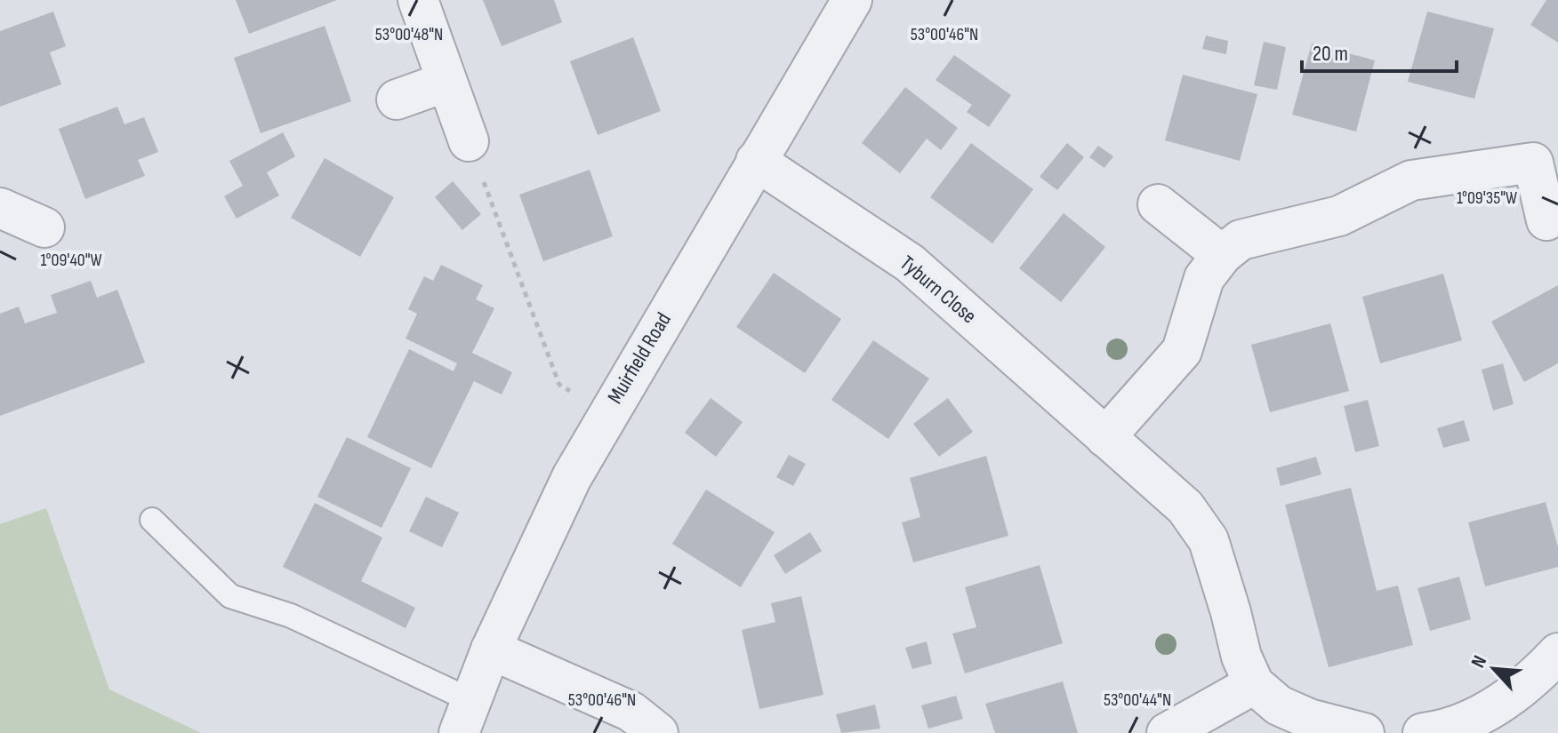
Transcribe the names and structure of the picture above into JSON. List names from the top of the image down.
{
  "streets": {
    "street": ["Tyburn Close", "Muirfield Road"]
  },
  "crossings": [
    ["Tyburn Close", "Muirfield Road"]
  ],
  "scale_bar": "20 m",
  "north": "top left",
  "coordinates": [
    "53°00'48\"N",
    "53°00'46\"N",
    "1°09'35\"W",
    "1°09'40\"W",
    "53°00'44\"N"
  ]
}
